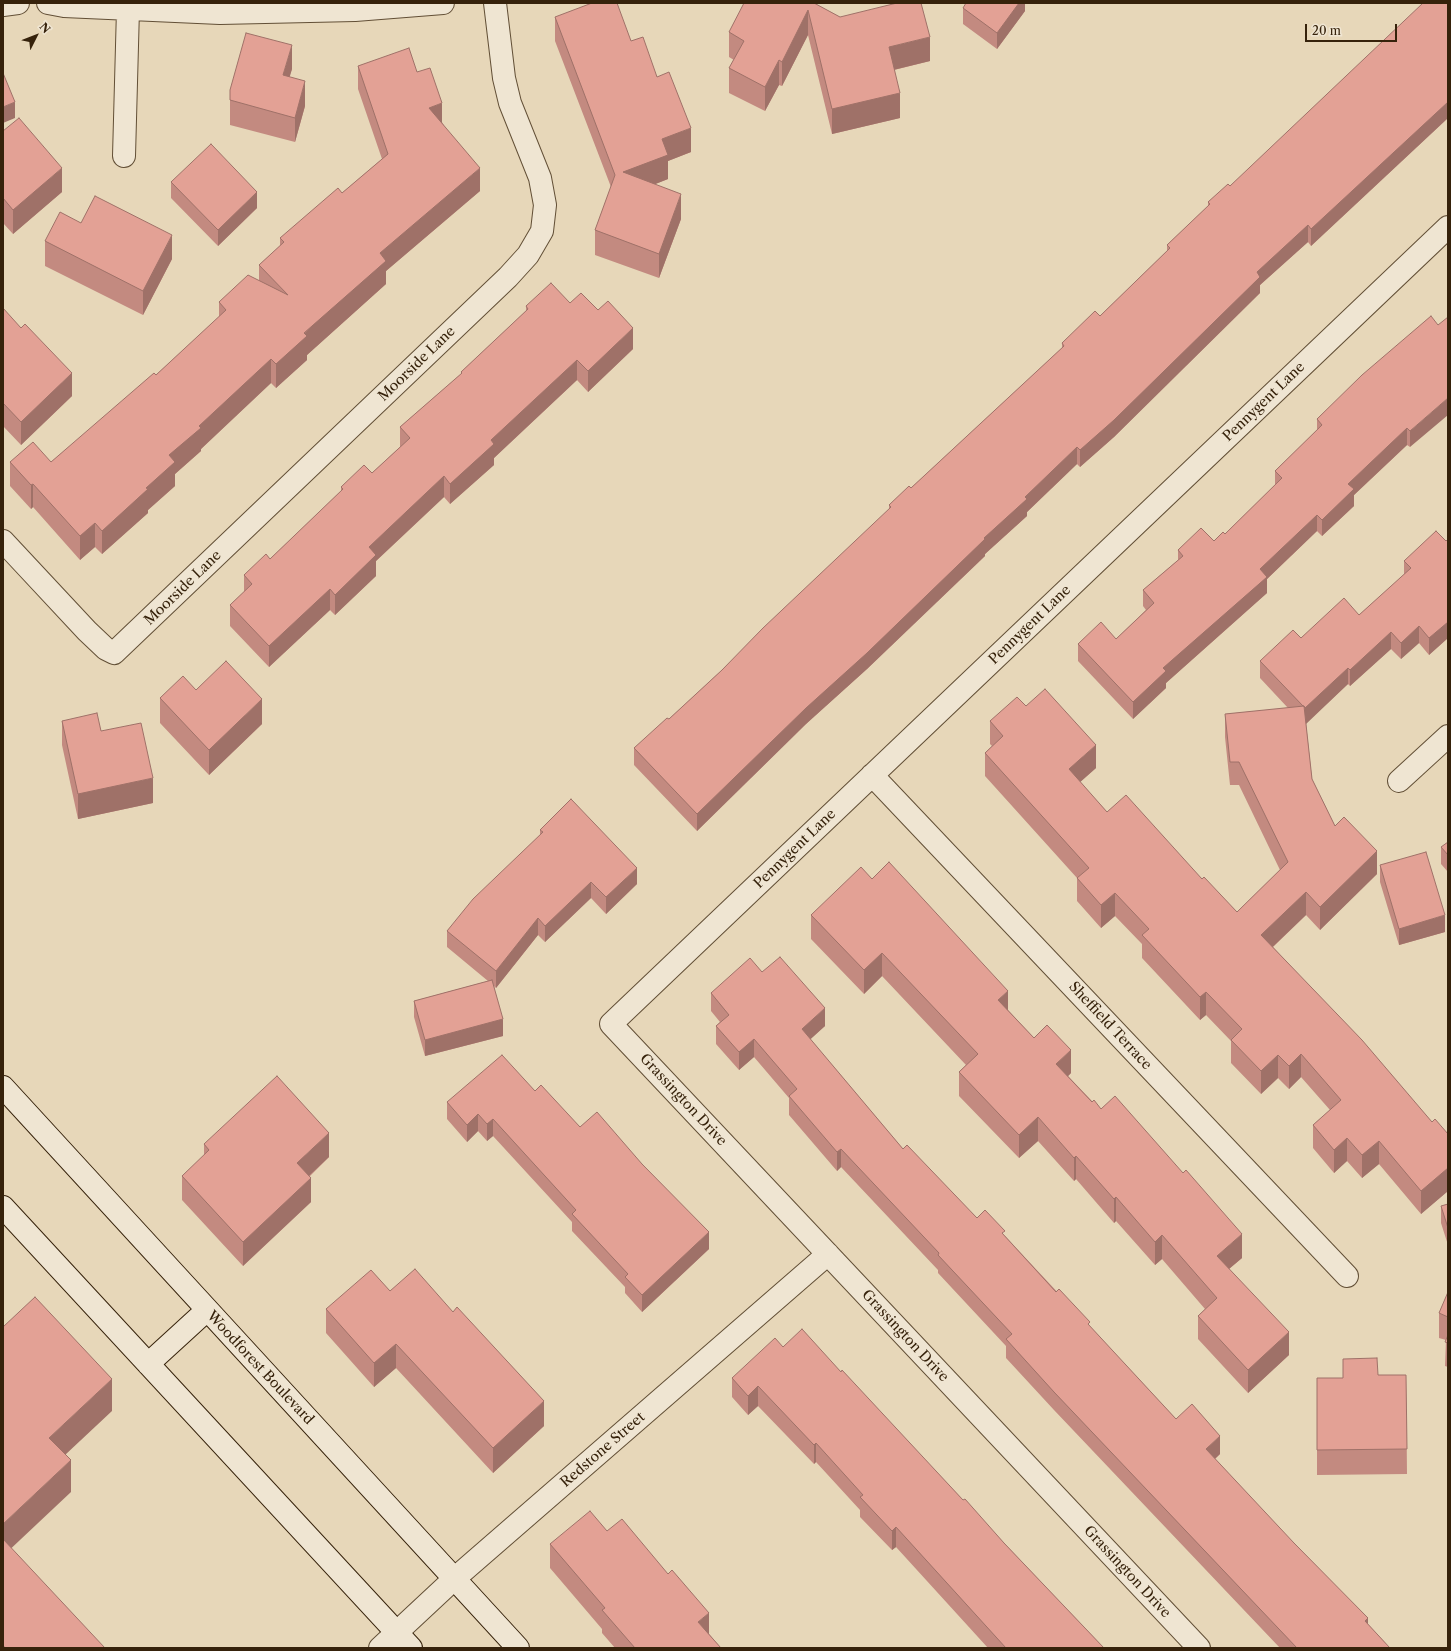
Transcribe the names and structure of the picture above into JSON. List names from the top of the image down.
{
  "streets": {
    "street": [
      "Moorside Lane",
      "Pennygent Lane",
      "Sheffield Terrace",
      "Grassington Drive",
      "Woodforest Boulevard",
      "Redstone Street"
    ]
  },
  "crossings": [
    ["Pennygent Lane", "Sheffield Terrace"],
    ["Pennygent Lane", "Grassington Drive"],
    ["Grassington Drive", "Redstone Street"],
    ["Woodforest Boulevard", "Redstone Street"]
  ],
  "scale_bar": "20 m",
  "north": "top right"
}
